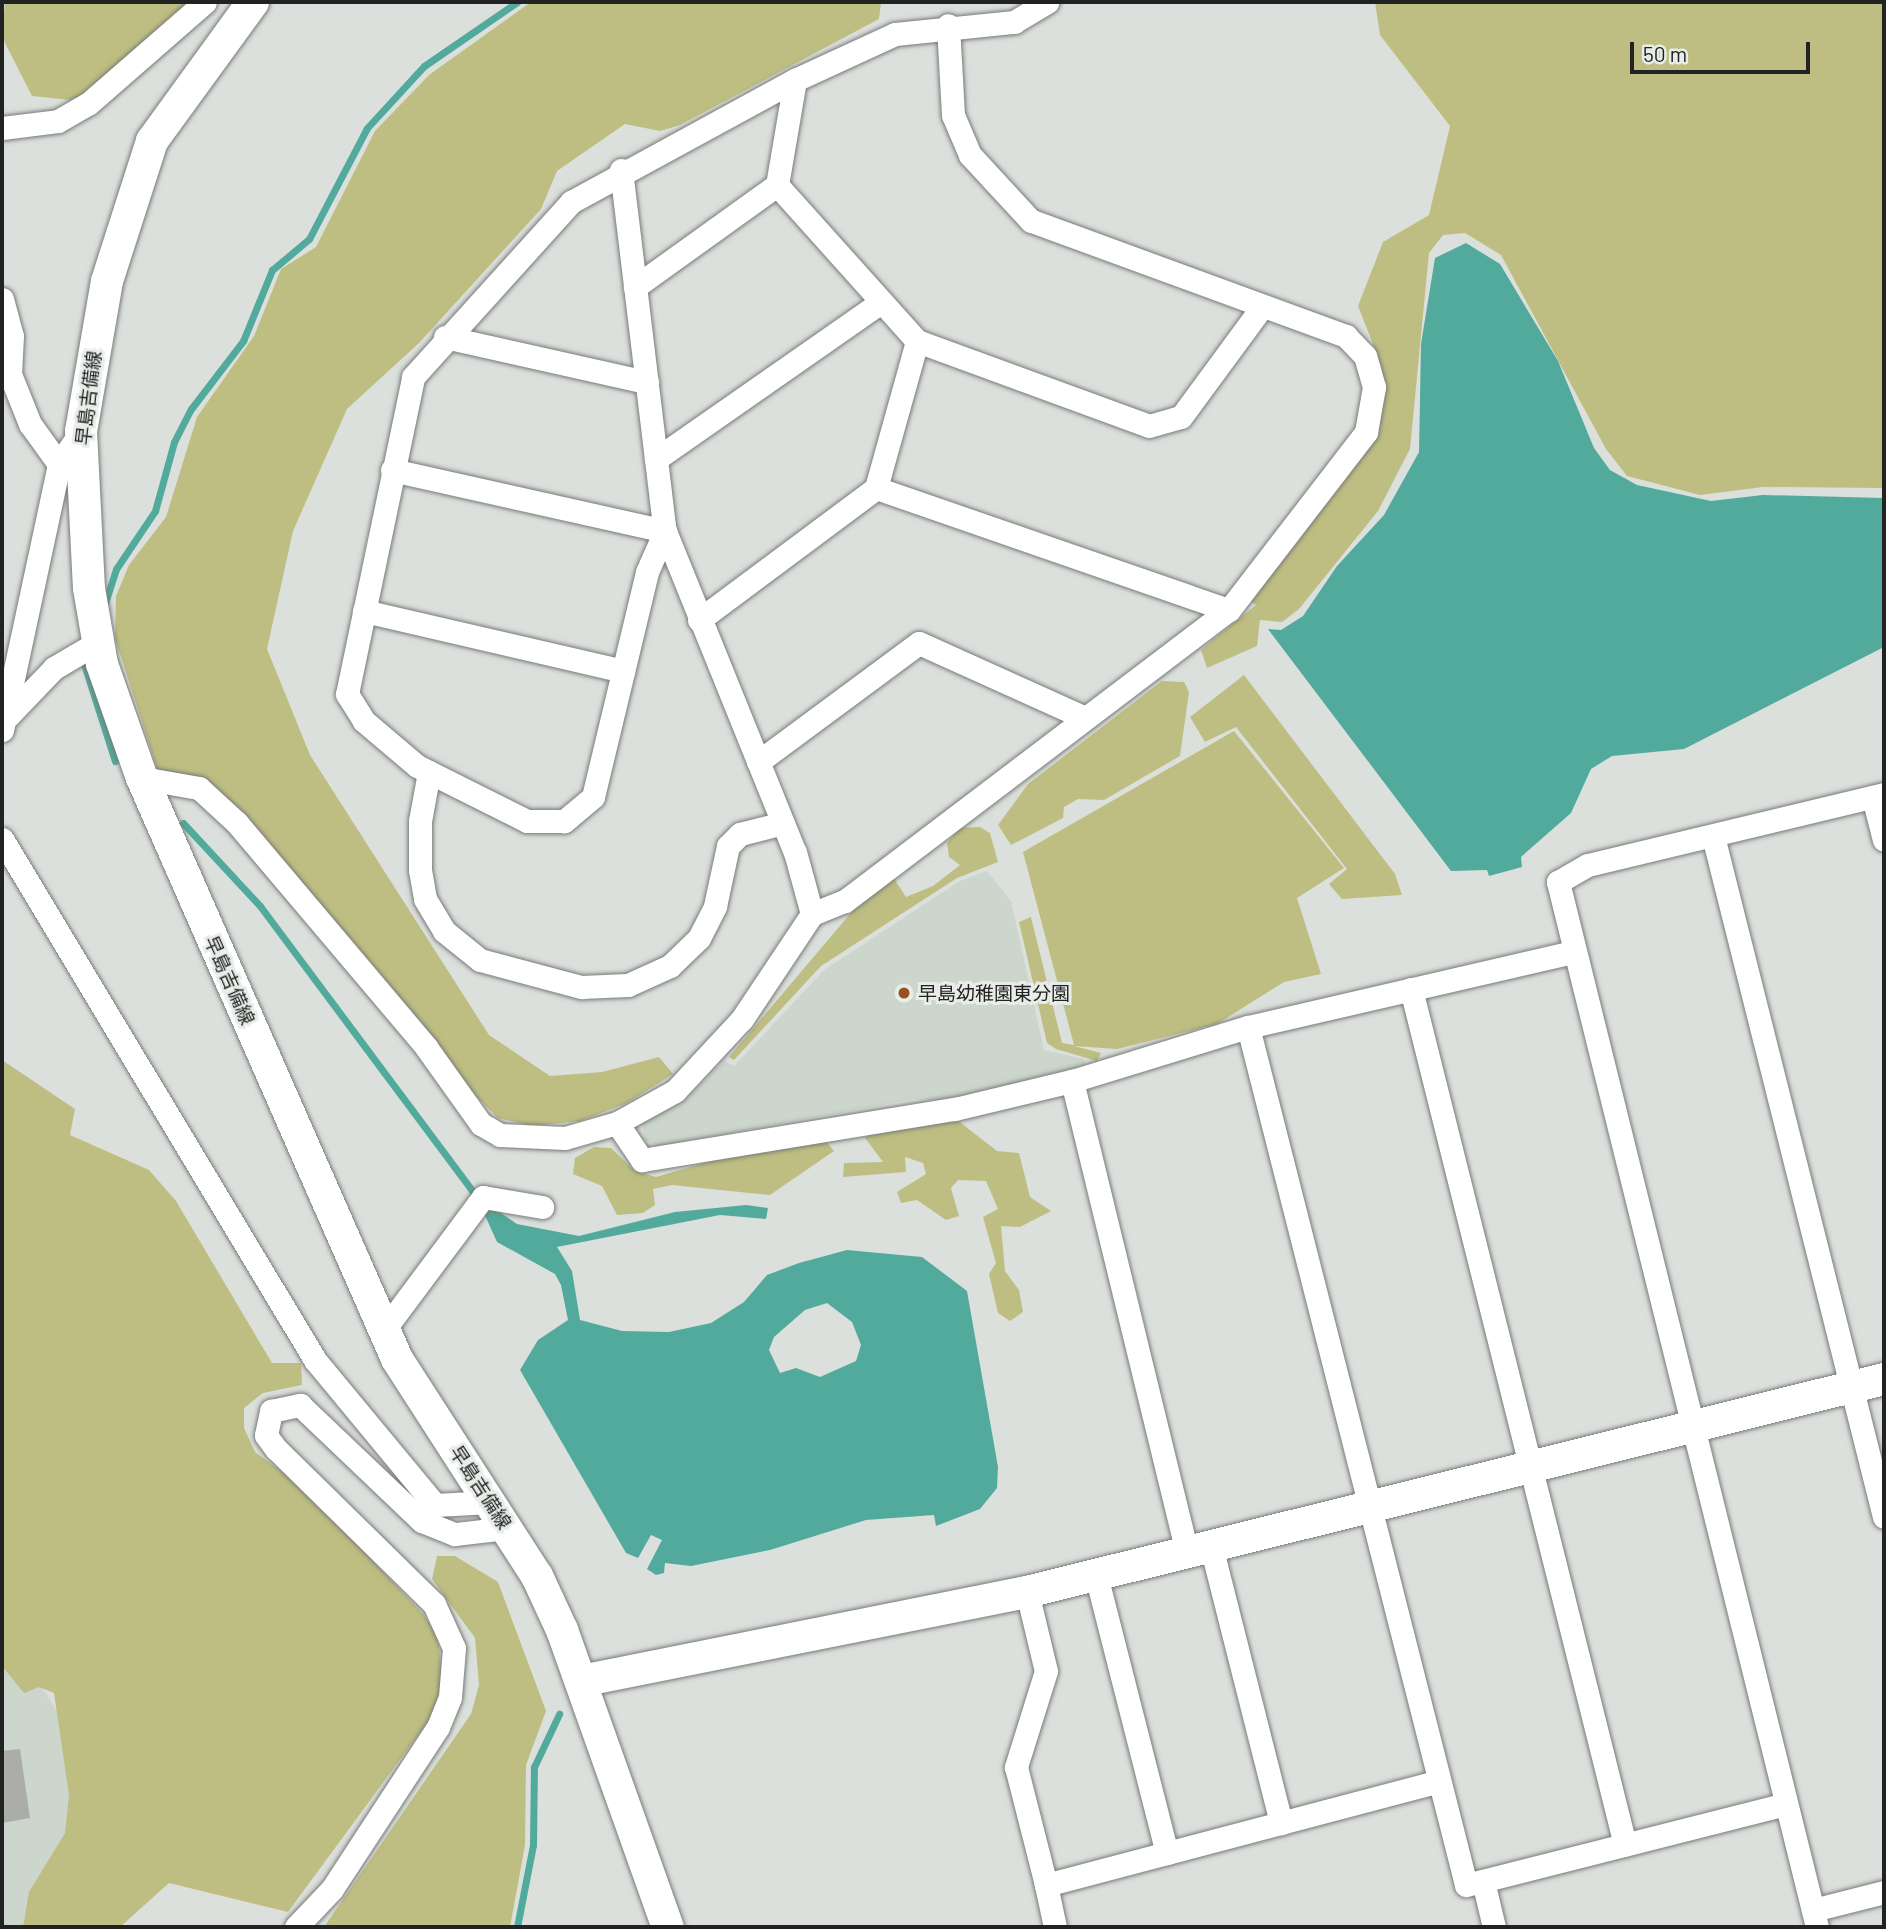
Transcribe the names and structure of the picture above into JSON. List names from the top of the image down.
{
  "streets": {
    "main road": ["早島吉備線"]
  },
  "places": ["早島幼稚園東分園"],
  "scale_bar": "50 m"
}
